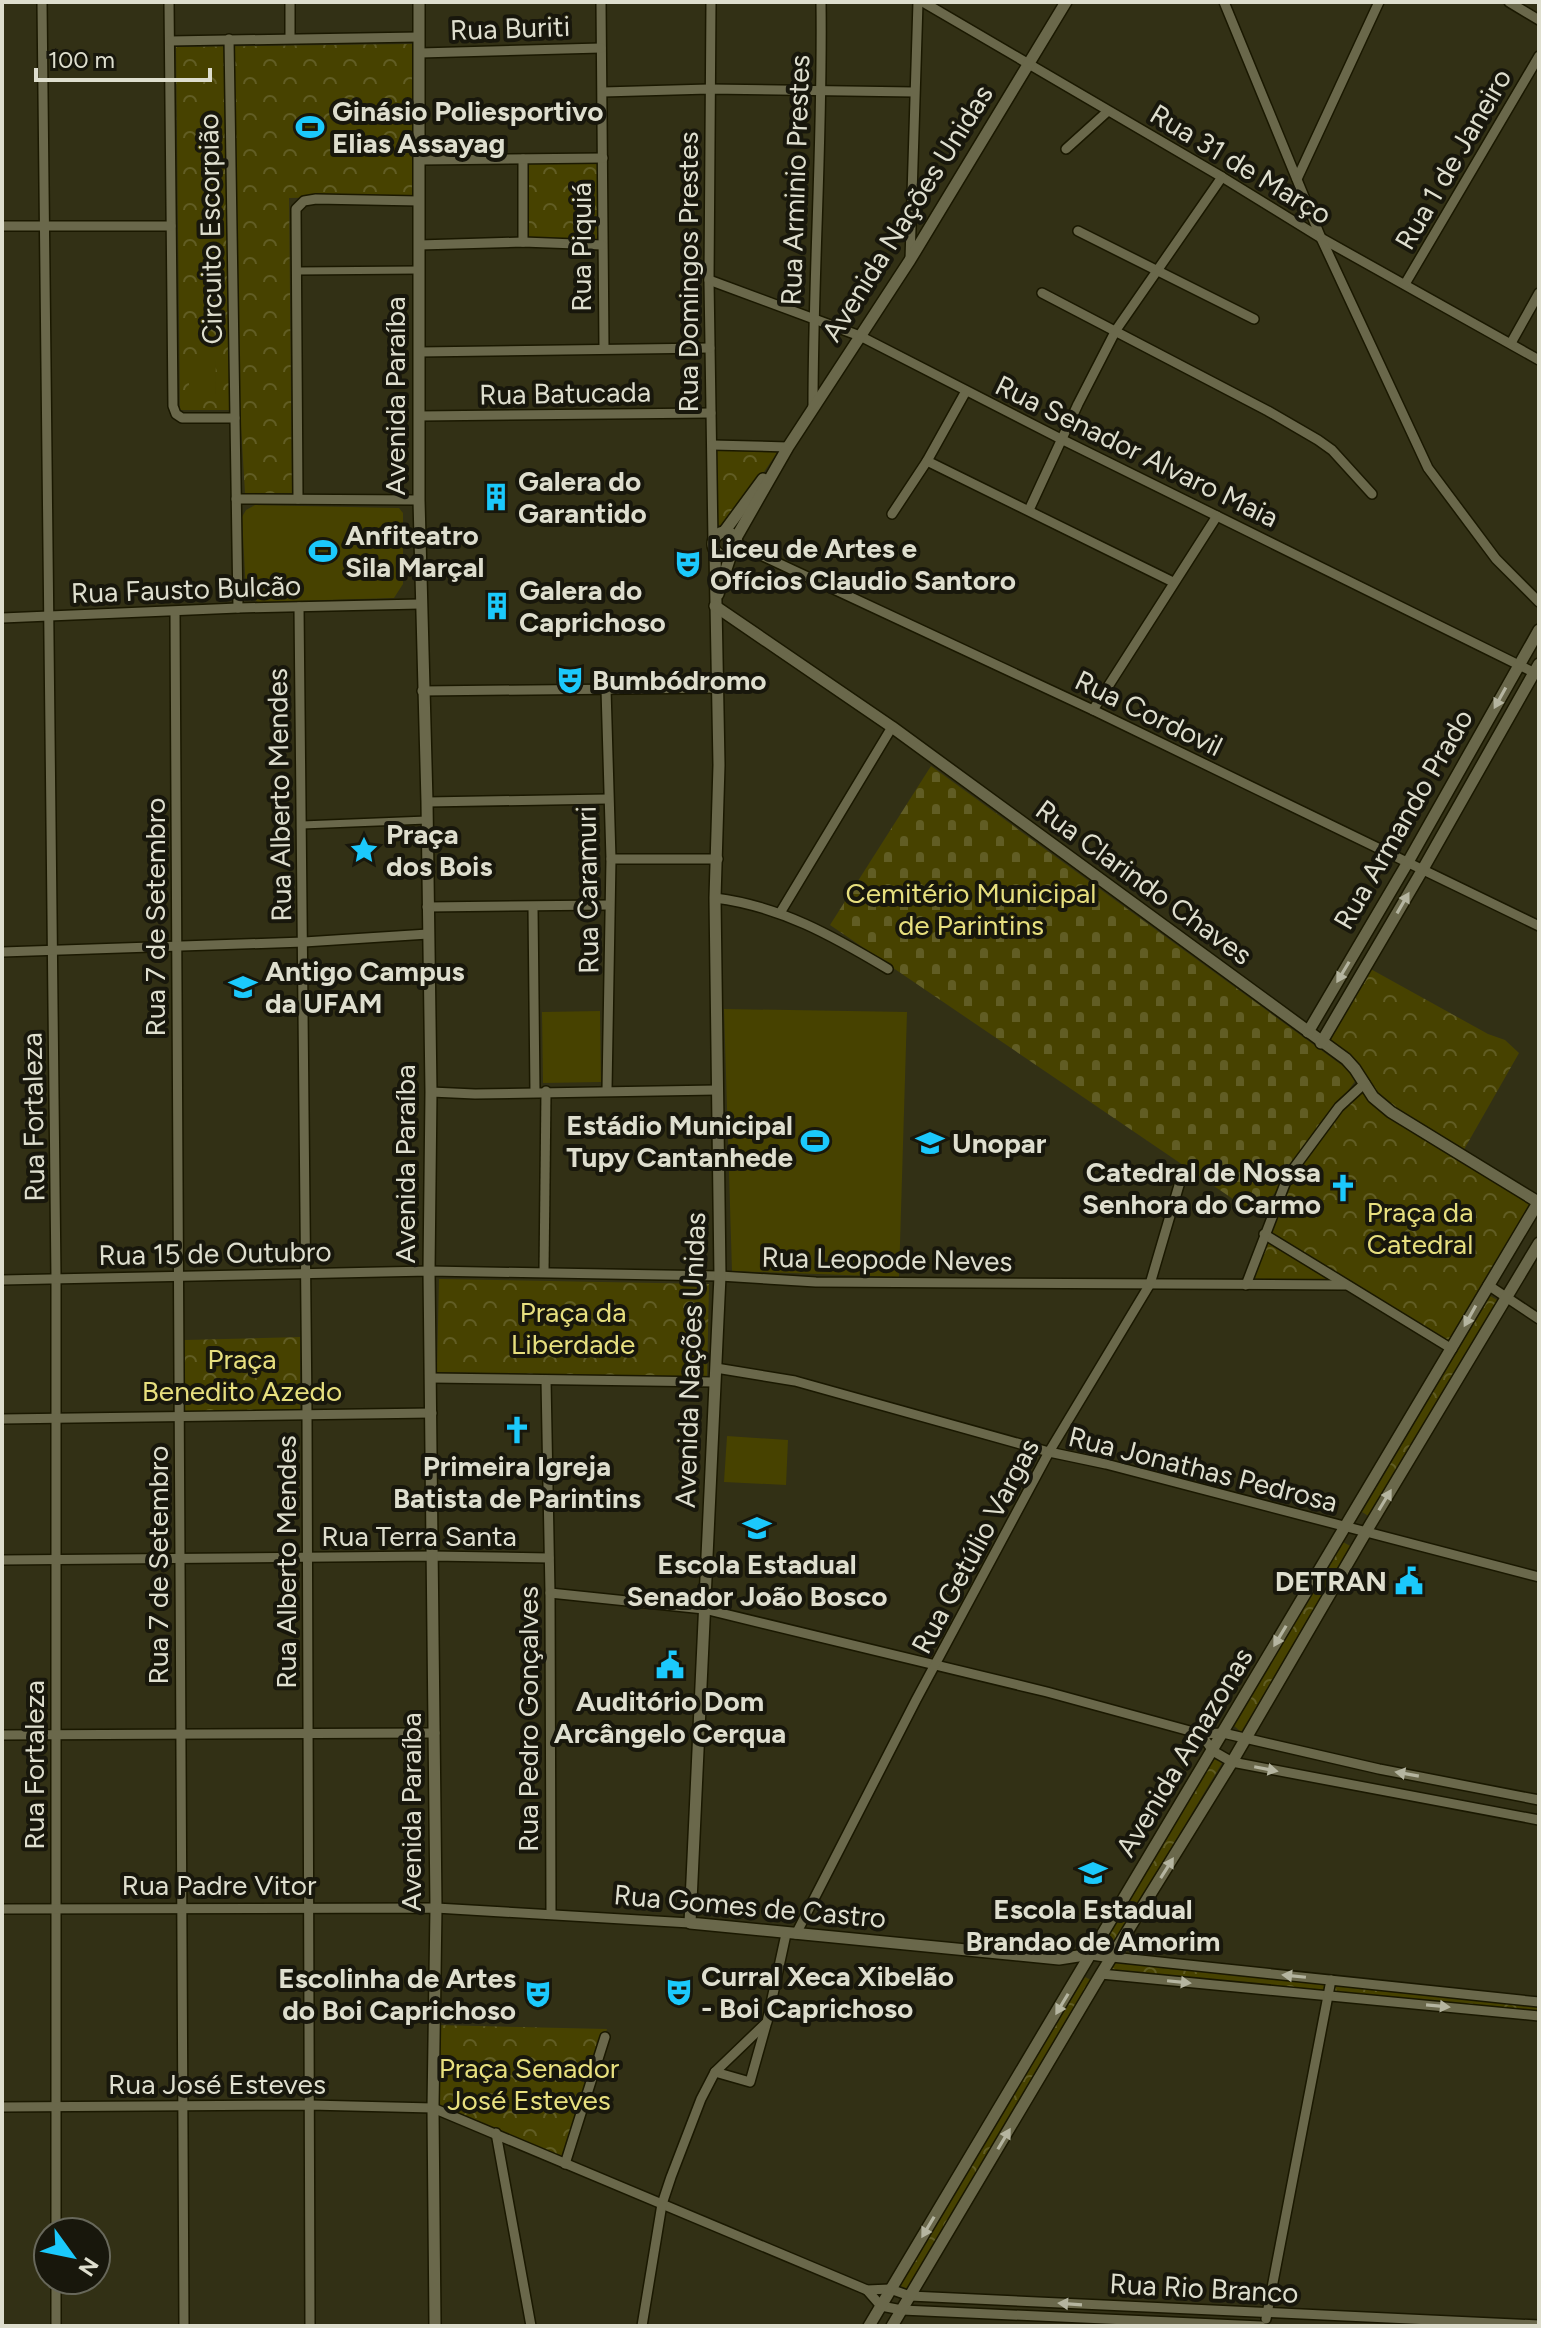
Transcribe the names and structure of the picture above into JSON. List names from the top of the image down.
{
  "streets": {
    "street": [
      "Rua Buriti",
      "Rua 1 de Janeiro",
      "Rua 31 de Março",
      "Rua Arminio Prestes",
      "Avenida Nações Unidas",
      "Circuito Escorpião",
      "Rua Piquiá",
      "Rua Domingos Prestes",
      "Rua Batucada",
      "Avenida Paraíba",
      "Rua Senador Alvaro Maia",
      "Rua Fausto Bulcão",
      "Rua Cordovil",
      "Rua Alberto Mendes",
      "Rua Armando Prado",
      "Rua Clarindo Chaves",
      "Rua Caramuri",
      "Rua 7 de Setembro",
      "Rua Fortaleza",
      "Rua 15 de Outubro",
      "Rua Leopode Neves",
      "Rua Jonathas Pedrosa",
      "Rua Terra Santa",
      "Rua Getúlio Vargas",
      "Rua Pedro Gonçalves",
      "Avenida Amazonas",
      "Rua Padre Vitor",
      "Rua Gomes de Castro",
      "Rua José Esteves",
      "Rua Rio Branco"
    ]
  },
  "crossings": [
    ["Rua Buriti", "Circuito Escorpião"],
    ["Rua Buriti", "Rua Piquiá"],
    ["Rua Buriti", "Avenida Paraíba"],
    ["Rua 1 de Janeiro", "Rua 31 de Março"],
    ["Rua 31 de Março", "Avenida Nações Unidas"],
    ["Rua Arminio Prestes", "Avenida Nações Unidas"],
    ["Rua Arminio Prestes", "Rua Senador Alvaro Maia"],
    ["Avenida Nações Unidas", "Rua Domingos Prestes"],
    ["Avenida Nações Unidas", "Rua Senador Alvaro Maia"],
    ["Avenida Nações Unidas", "Rua Cordovil"],
    ["Avenida Nações Unidas", "Rua Clarindo Chaves"],
    ["Avenida Nações Unidas", "Rua Leopode Neves"],
    ["Avenida Nações Unidas", "Rua Jonathas Pedrosa"],
    ["Avenida Nações Unidas", "Rua Gomes de Castro"],
    ["Circuito Escorpião", "Rua Fausto Bulcão"],
    ["Rua Domingos Prestes", "Rua Batucada"],
    ["Rua Domingos Prestes", "Rua Senador Alvaro Maia"],
    ["Rua Domingos Prestes", "Rua Cordovil"],
    ["Rua Batucada", "Avenida Paraíba"],
    ["Avenida Paraíba", "Rua Fausto Bulcão"],
    ["Avenida Paraíba", "Rua 15 de Outubro"],
    ["Avenida Paraíba", "Rua Leopode Neves"],
    ["Avenida Paraíba", "Rua Terra Santa"],
    ["Avenida Paraíba", "Rua Padre Vitor"],
    ["Avenida Paraíba", "Rua Gomes de Castro"],
    ["Avenida Paraíba", "Rua José Esteves"],
    ["Avenida Paraíba", "Rua Rio Branco"],
    ["Rua Senador Alvaro Maia", "Rua Armando Prado"],
    ["Rua Fausto Bulcão", "Rua Alberto Mendes"],
    ["Rua Fausto Bulcão", "Rua 7 de Setembro"],
    ["Rua Fausto Bulcão", "Rua Fortaleza"],
    ["Rua Cordovil", "Rua Armando Prado"],
    ["Rua Alberto Mendes", "Rua 15 de Outubro"],
    ["Rua Alberto Mendes", "Rua Terra Santa"],
    ["Rua Alberto Mendes", "Rua Padre Vitor"],
    ["Rua Alberto Mendes", "Rua José Esteves"],
    ["Rua Armando Prado", "Rua Clarindo Chaves"],
    ["Rua Clarindo Chaves", "Avenida Amazonas"],
    ["Rua 7 de Setembro", "Rua 15 de Outubro"],
    ["Rua 7 de Setembro", "Rua Terra Santa"],
    ["Rua 7 de Setembro", "Rua Padre Vitor"],
    ["Rua 7 de Setembro", "Rua José Esteves"],
    ["Rua Fortaleza", "Rua 15 de Outubro"],
    ["Rua Fortaleza", "Rua Terra Santa"],
    ["Rua Fortaleza", "Rua Padre Vitor"],
    ["Rua Fortaleza", "Rua José Esteves"],
    ["Rua 15 de Outubro", "Rua Leopode Neves"],
    ["Rua Leopode Neves", "Rua Getúlio Vargas"],
    ["Rua Jonathas Pedrosa", "Rua Getúlio Vargas"],
    ["Rua Jonathas Pedrosa", "Avenida Amazonas"],
    ["Rua Terra Santa", "Rua Pedro Gonçalves"],
    ["Rua Getúlio Vargas", "Rua Gomes de Castro"],
    ["Rua Pedro Gonçalves", "Rua Gomes de Castro"],
    ["Avenida Amazonas", "Rua Gomes de Castro"],
    ["Avenida Amazonas", "Rua Rio Branco"],
    ["Rua Padre Vitor", "Rua Gomes de Castro"],
    ["Rua José Esteves", "Rua Rio Branco"]
  ],
  "parks": [
    "Cemitério Municipal de Parintins",
    "Praça da Catedral",
    "Praça da Liberdade",
    "Praça Benedito Azedo",
    "Praça Senador José Esteves"
  ],
  "places": {
    "sports": ["Ginásio Poliesportivo Elias Assayag", "Anfiteatro Sila Marçal", "Estádio Municipal Tupy Cantanhede"],
    "building": ["Galera do Garantido", "Galera do Caprichoso"],
    "theatre": [
      "Liceu de Artes e Ofícios Claudio Santoro",
      "Bumbódromo",
      "Curral Xeca Xibelão - Boi Caprichoso",
      "Escolinha de Artes do Boi Caprichoso"
    ],
    "place": ["Praça dos Bois"],
    "school or university": [
      "Antigo Campus da UFAM",
      "Unopar",
      "Escola Estadual Senador João Bosco",
      "Escola Estadual Brandao de Amorim"
    ],
    "church": ["Catedral de Nossa Senhora do Carmo", "Primeira Igreja Batista de Parintins"],
    "public building": ["DETRAN", "Auditório Dom Arcângelo Cerqua"]
  },
  "scale_bar": "100 m",
  "north": "bottom right"
}
